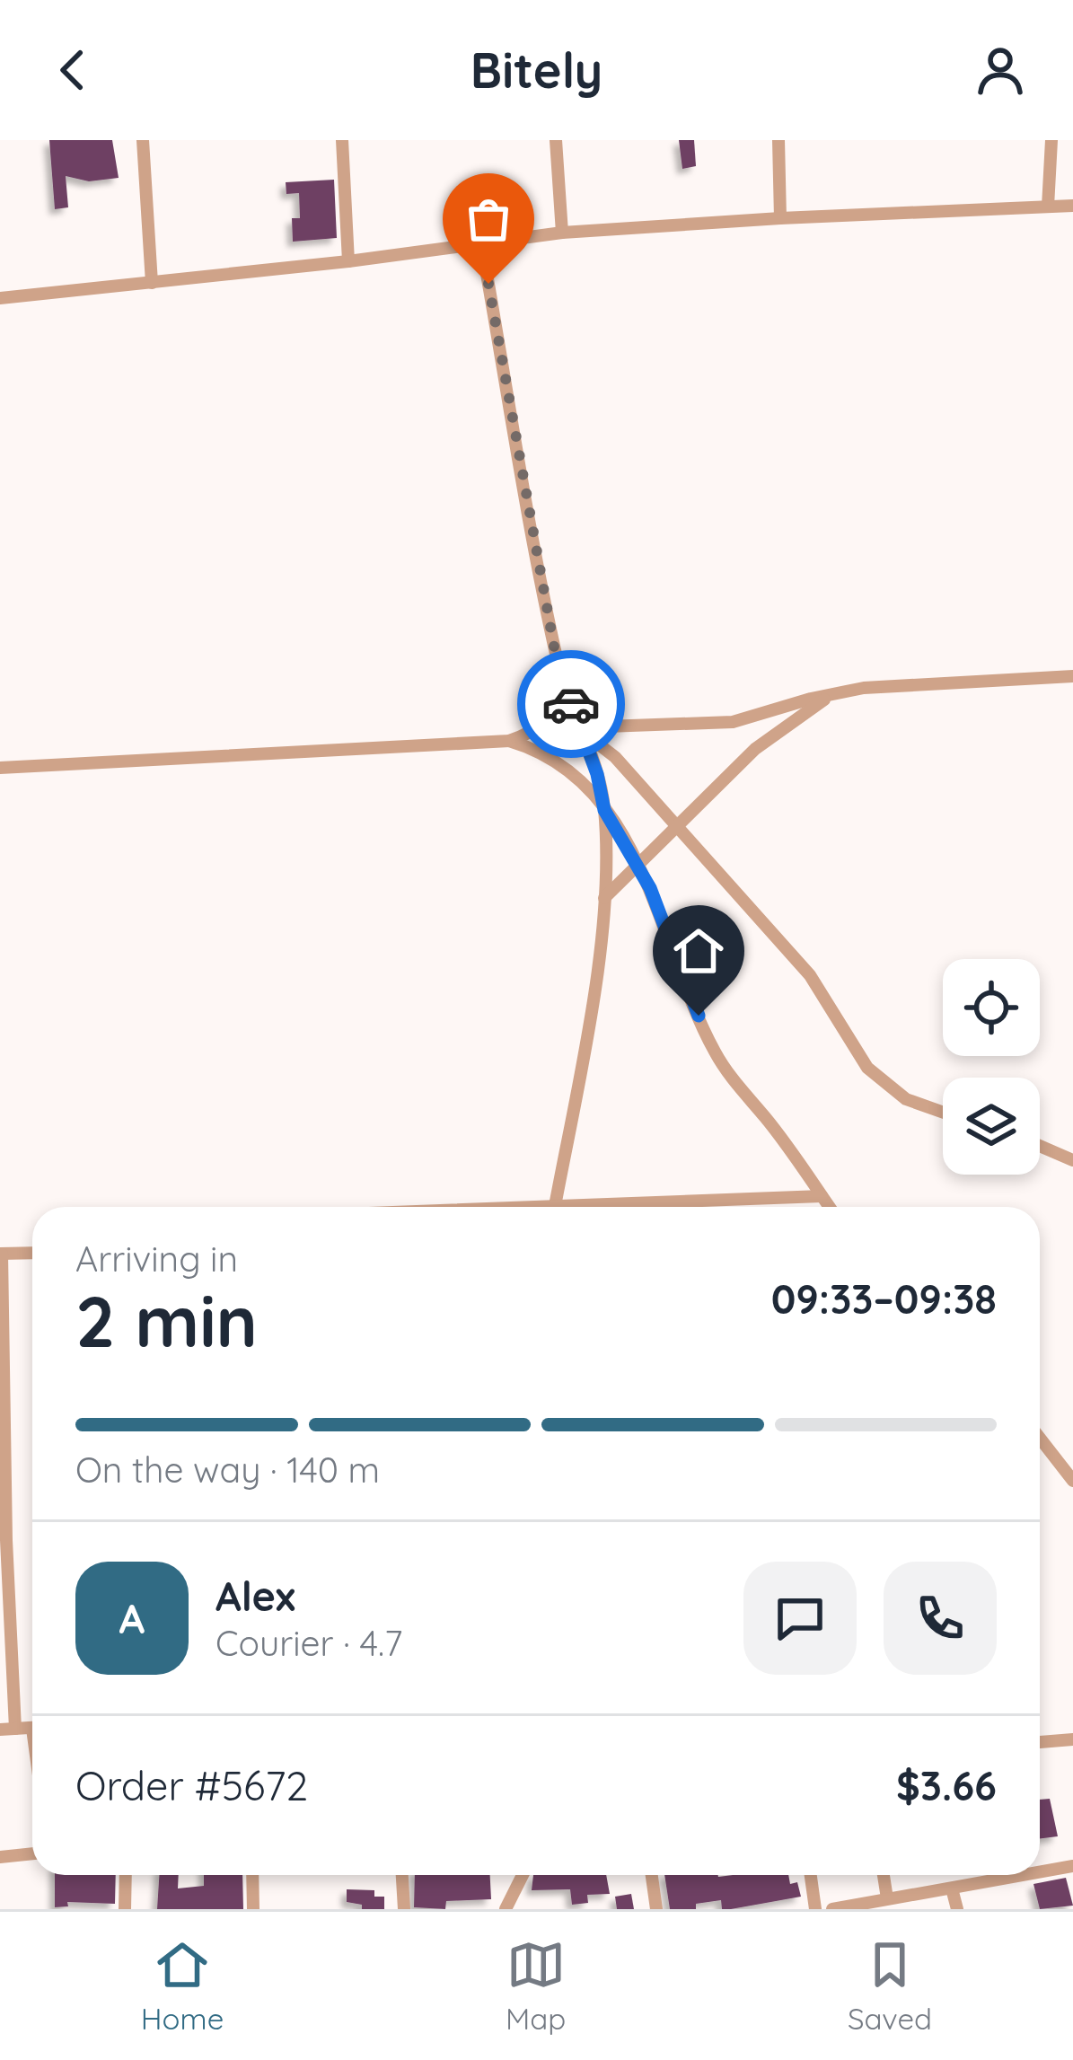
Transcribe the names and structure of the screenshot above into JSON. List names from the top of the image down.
{
  "page": {
    "header": "Bitely",
    "heading": ["2 min", "Arriving in", "09:33–09:38"],
    "panel": [
      "Alex",
      "Courier · 4.7",
      "Order #5672",
      "$3.66"
    ],
    "bar": "On the way · 140 m",
    "round": "A",
    "tabs": ["Home", "Map", "Saved"]
  }
}
